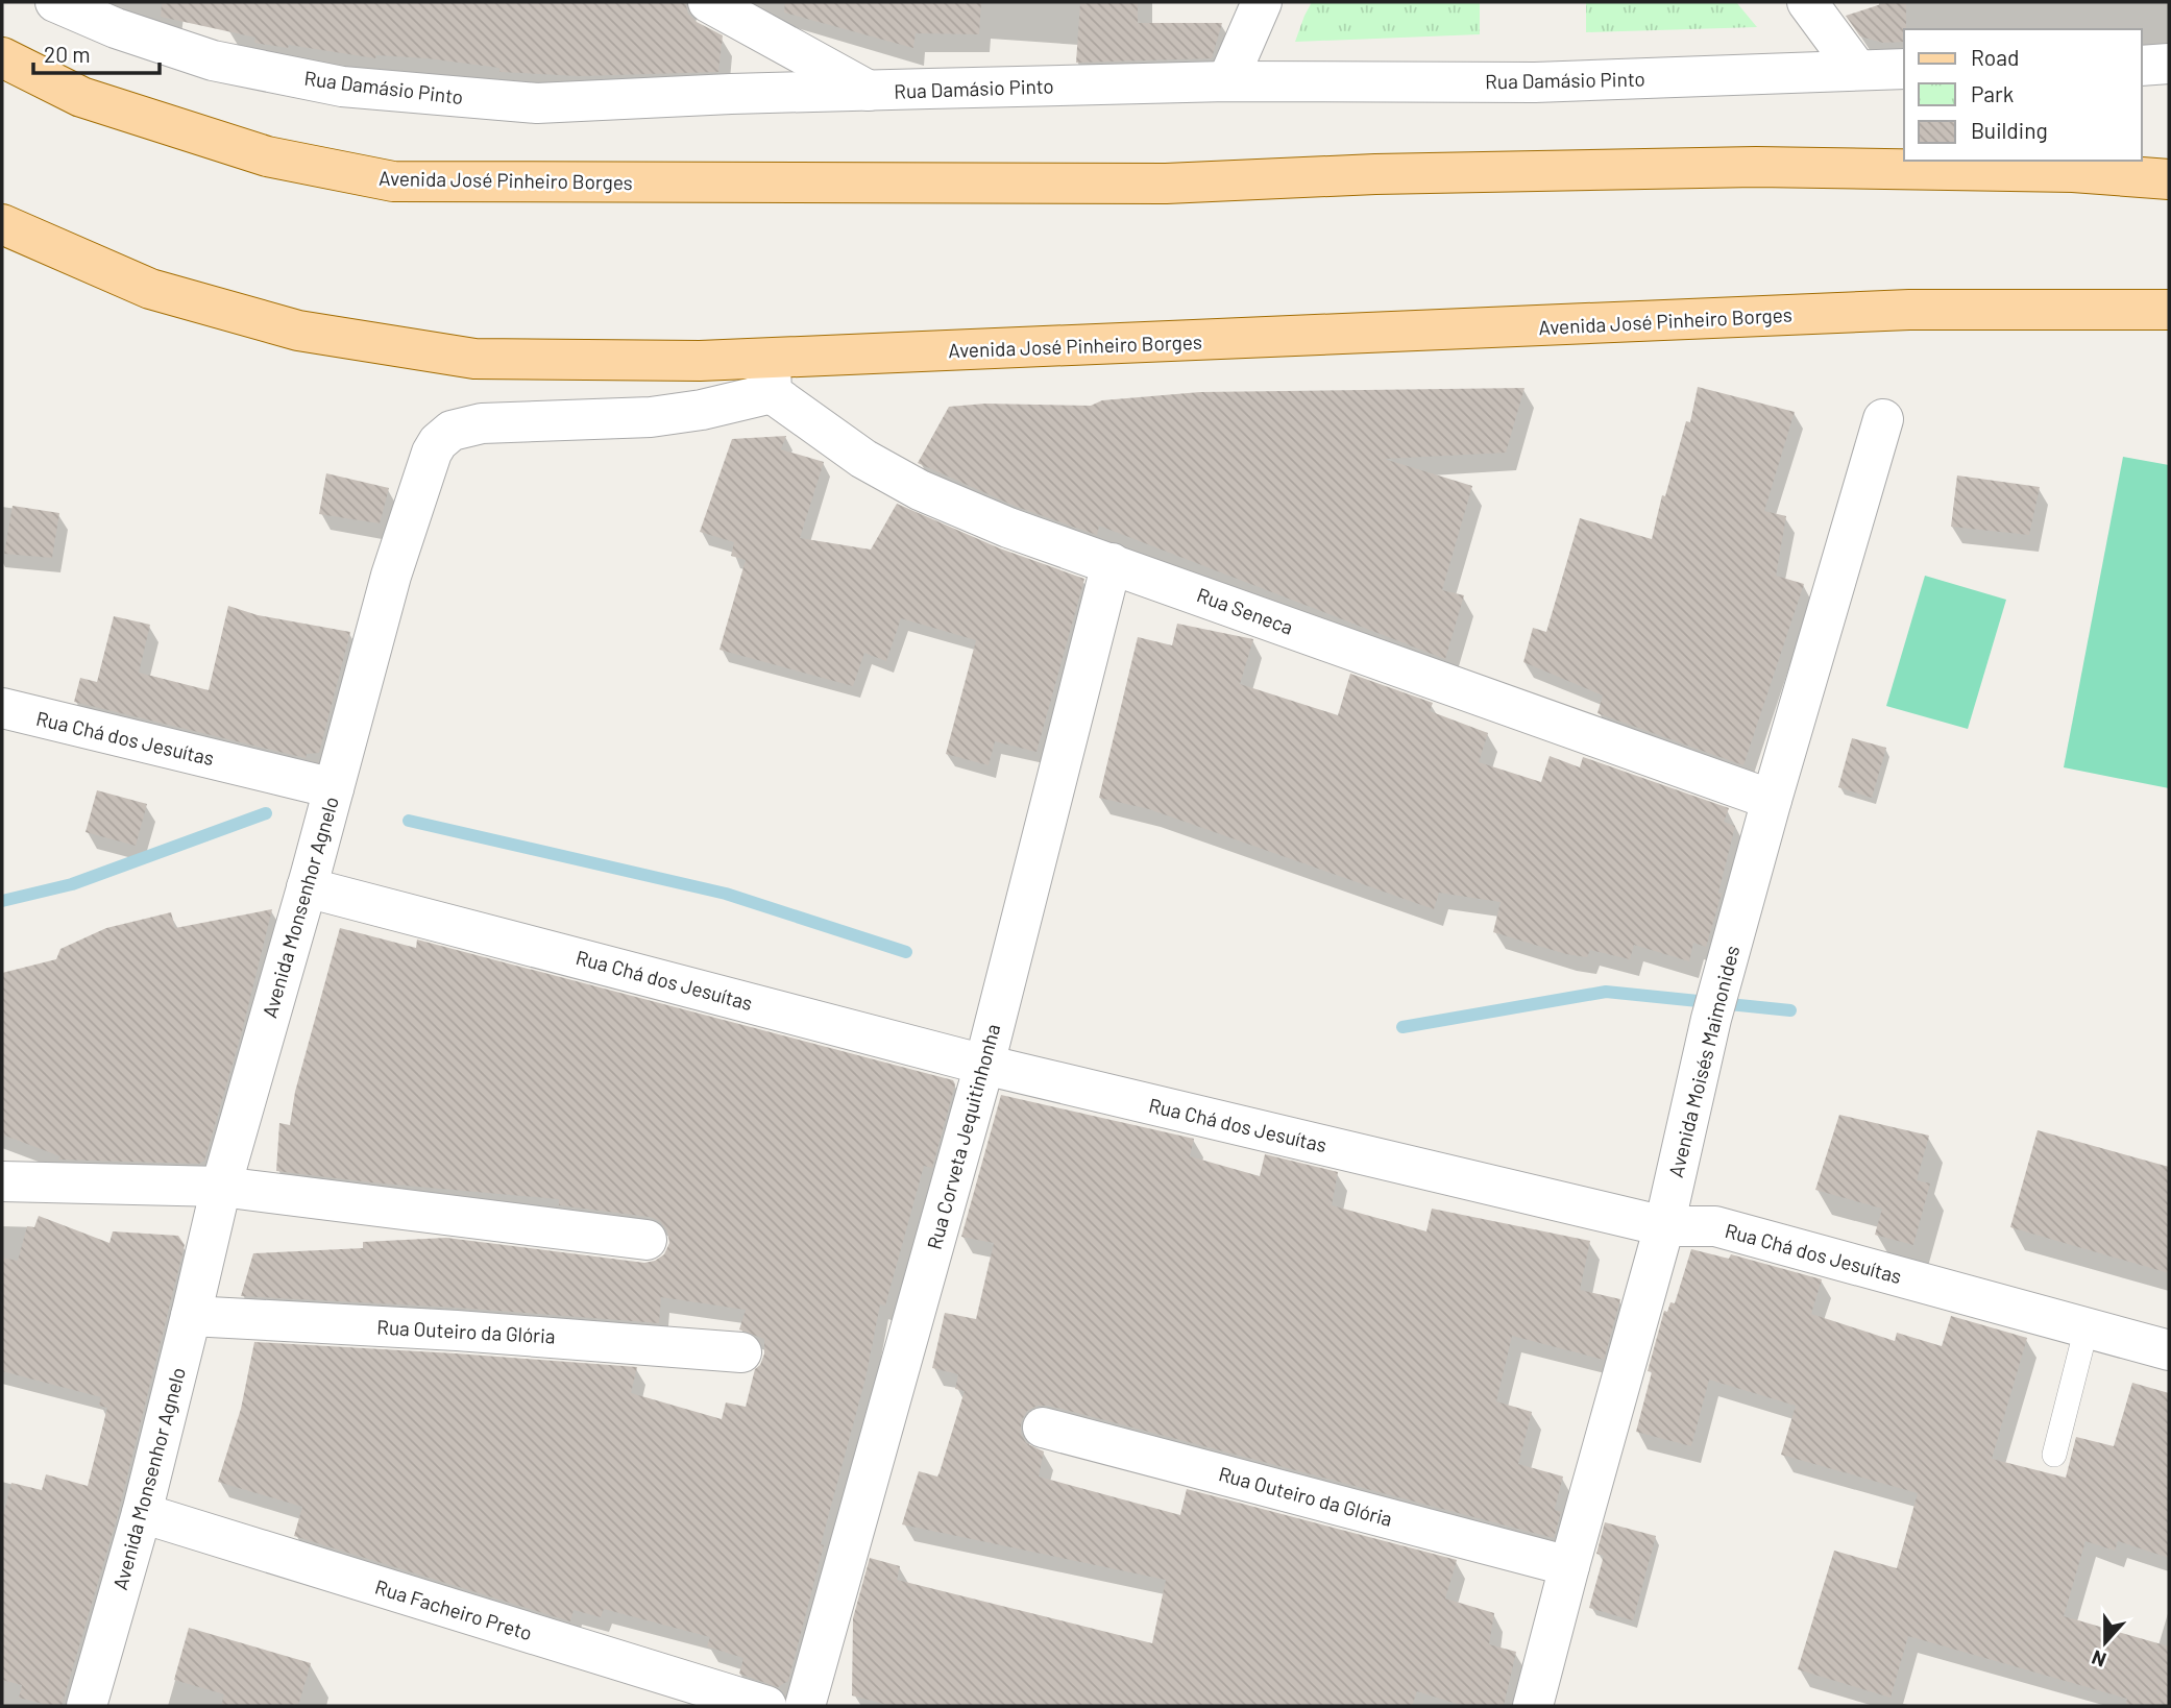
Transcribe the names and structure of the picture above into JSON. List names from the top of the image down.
{
  "streets": {
    "main road": ["Avenida José Pinheiro Borges"],
    "street": [
      "Rua Damásio Pinto",
      "Rua Seneca",
      "Rua Chá dos Jesuítas",
      "Avenida Monsenhor Agnelo",
      "Avenida Moisés Maimonides",
      "Rua Corveta Jequitinhonha",
      "Rua Outeiro da Glória",
      "Rua Facheiro Preto"
    ]
  },
  "crossings": [
    ["Avenida José Pinheiro Borges", "Rua Seneca"],
    ["Avenida José Pinheiro Borges", "Avenida Monsenhor Agnelo"],
    ["Rua Seneca", "Avenida Monsenhor Agnelo"],
    ["Rua Seneca", "Avenida Moisés Maimonides"],
    ["Rua Seneca", "Rua Corveta Jequitinhonha"],
    ["Rua Chá dos Jesuítas", "Avenida Monsenhor Agnelo"],
    ["Rua Chá dos Jesuítas", "Avenida Moisés Maimonides"],
    ["Rua Chá dos Jesuítas", "Rua Corveta Jequitinhonha"],
    ["Avenida Monsenhor Agnelo", "Rua Outeiro da Glória"],
    ["Avenida Monsenhor Agnelo", "Rua Facheiro Preto"],
    ["Avenida Moisés Maimonides", "Rua Outeiro da Glória"]
  ],
  "legend": ["Road", "Park", "Building"],
  "scale_bar": "20 m",
  "north": "bottom"
}
